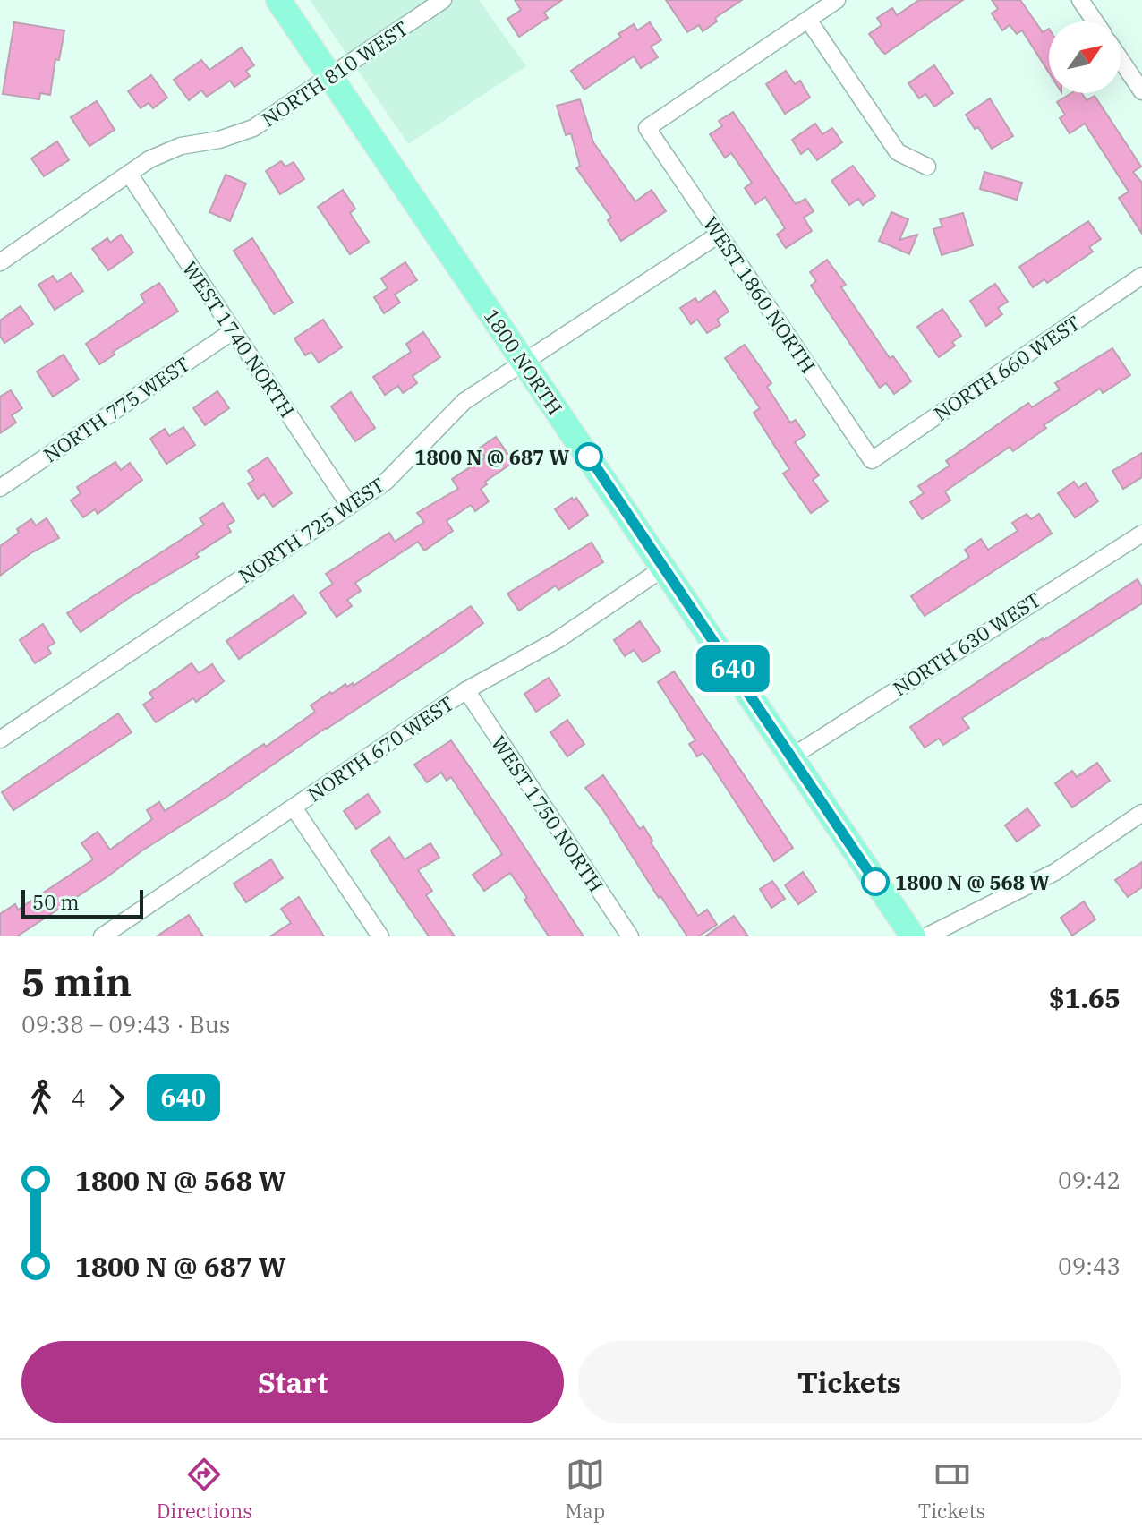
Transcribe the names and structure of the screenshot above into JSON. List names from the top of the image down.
{
  "streets": {
    "main road": ["1800 NORTH"],
    "street": [
      "NORTH 810 WEST",
      "WEST 1860 NORTH",
      "WEST 1740 NORTH",
      "NORTH 660 WEST",
      "NORTH 775 WEST",
      "NORTH 725 WEST",
      "NORTH 630 WEST",
      "NORTH 670 WEST",
      "WEST 1750 NORTH"
    ]
  },
  "crossings": [
    ["NORTH 810 WEST", "WEST 1740 NORTH"],
    ["NORTH 810 WEST", "1800 NORTH"],
    ["WEST 1860 NORTH", "NORTH 660 WEST"],
    ["WEST 1860 NORTH", "NORTH 725 WEST"],
    ["WEST 1740 NORTH", "NORTH 775 WEST"],
    ["WEST 1740 NORTH", "NORTH 725 WEST"],
    ["1800 NORTH", "NORTH 725 WEST"],
    ["1800 NORTH", "NORTH 630 WEST"],
    ["1800 NORTH", "NORTH 670 WEST"],
    ["NORTH 670 WEST", "WEST 1750 NORTH"]
  ],
  "places": ["1800 N @ 687 W", "1800 N @ 568 W"],
  "lines": ["bus line 640"],
  "scale_bar": "50 m",
  "north": "top right",
  "page": {
    "on_map": "640",
    "scale": "50 m",
    "heading": ["5 min", "09:38 – 09:43 · Bus", "$1.65"],
    "legs": ["4", "640"],
    "list": [
      {
        "name": "1800 N @ 568 W",
        "value": "09:42"
      },
      {
        "name": "1800 N @ 687 W",
        "value": "09:43"
      }
    ],
    "buttons": ["Start", "Tickets"],
    "tabs": ["Directions", "Map", "Tickets"]
  }
}
